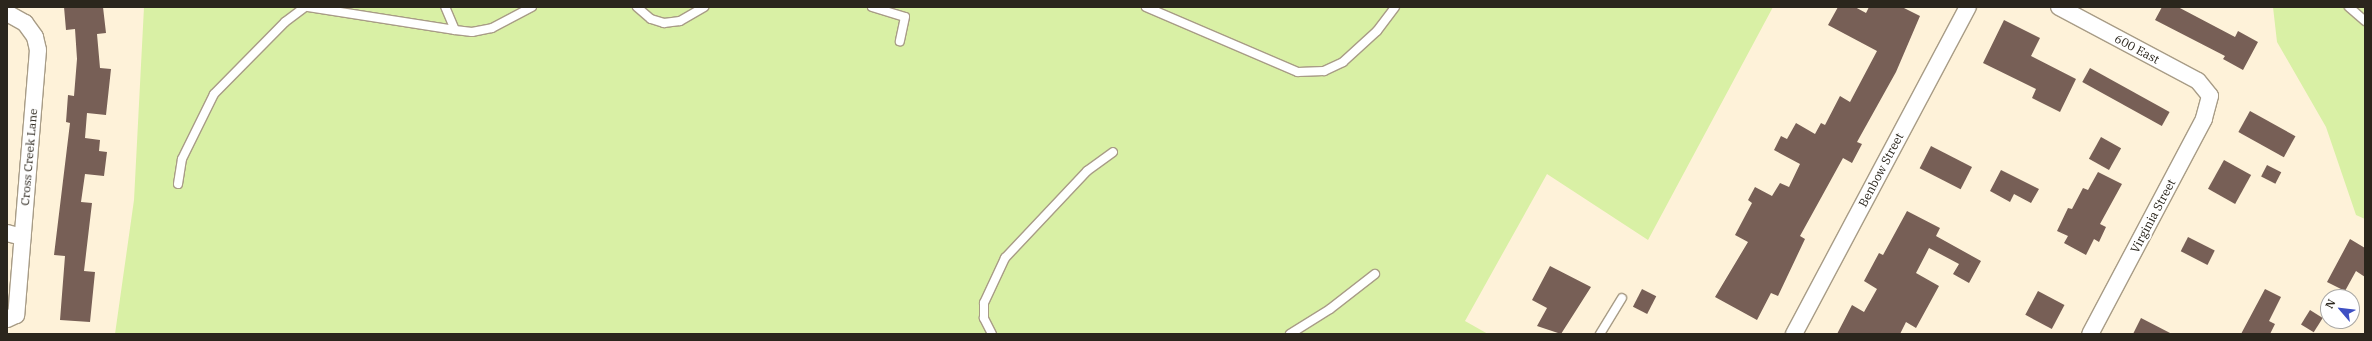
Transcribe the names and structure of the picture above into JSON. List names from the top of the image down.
{
  "streets": {
    "street": [
      "600 East",
      "Cross Creek Lane",
      "Benbow Street",
      "Virginia Street"
    ]
  },
  "crossings": [
    ["600 East", "Virginia Street"]
  ],
  "north": "top left"
}
